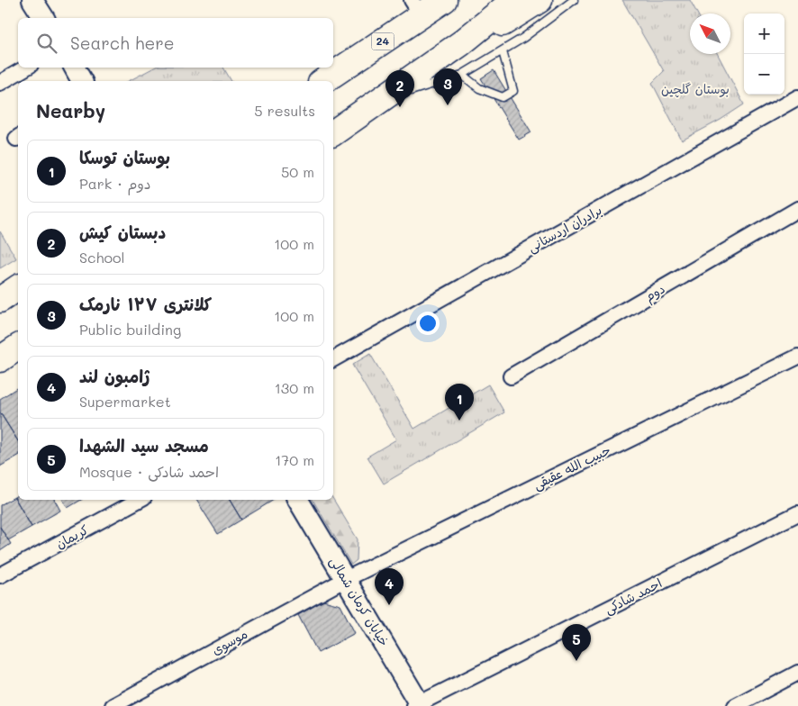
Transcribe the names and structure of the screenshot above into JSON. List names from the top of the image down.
{
  "streets": {
    "highway": ["24"],
    "main road": ["خیابان کرمان شمالی"],
    "street": [
      "برادران اردستانی",
      "دوم",
      "حبیب الله عقیقی",
      "کریمان",
      "احمد شادکی",
      "موسوی"
    ]
  },
  "crossings": [
    ["حبیب الله عقیقی", "خیابان کرمان شمالی"],
    ["حبیب الله عقیقی", "موسوی"],
    ["احمد شادکی", "خیابان کرمان شمالی"],
    ["خیابان کرمان شمالی", "موسوی"]
  ],
  "parks": ["بوستان گلچین"],
  "north": "top left",
  "page": {
    "map_buttons": ["+", "−"],
    "search": "Search here",
    "pins": [
      "3",
      "2",
      "1",
      "4",
      "5"
    ],
    "heading": ["Nearby", "5 results"],
    "list": [
      {
        "mark": "1",
        "name": "بوستان توسکا",
        "note": "Park · دوم",
        "value": "50 m"
      },
      {
        "mark": "2",
        "name": "دبستان کیش",
        "note": "School",
        "value": "100 m"
      },
      {
        "mark": "3",
        "name": "کلانتری ۱۲۷ نارمک",
        "note": "Public building",
        "value": "100 m"
      },
      {
        "mark": "4",
        "name": "ژامبون لند",
        "note": "Supermarket",
        "value": "130 m"
      },
      {
        "mark": "5",
        "name": "مسجد سید الشهدا",
        "note": "Mosque · احمد شادکی",
        "value": "170 m"
      }
    ]
  }
}
